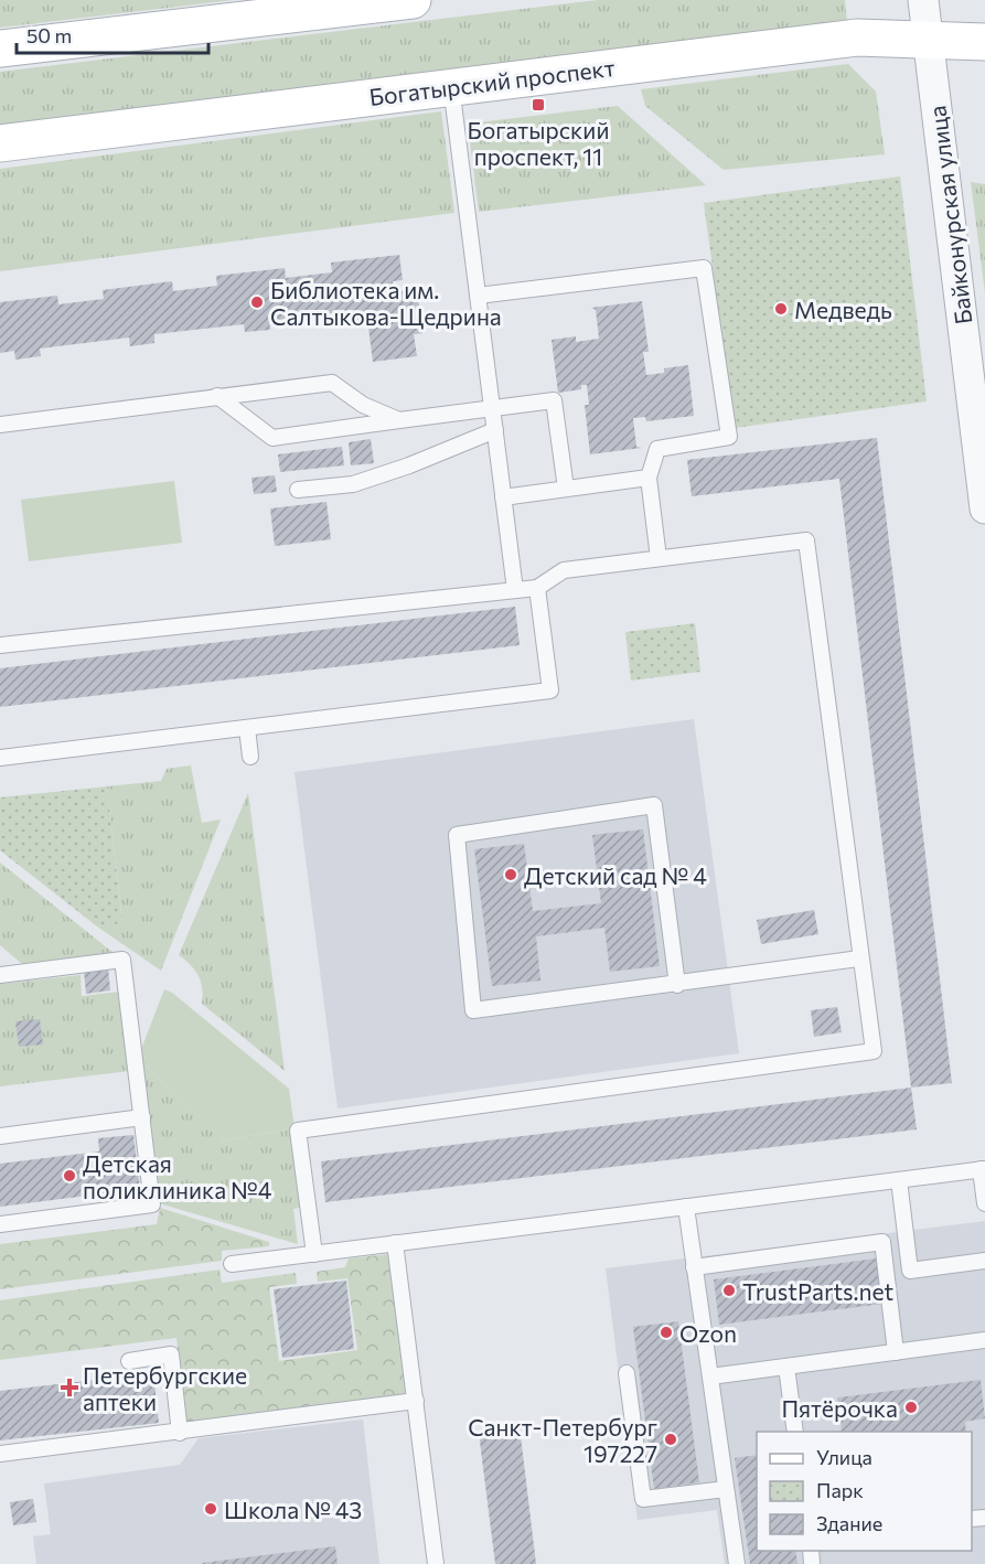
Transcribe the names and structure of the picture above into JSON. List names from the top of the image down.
{
  "streets": {
    "main road": ["Богатырский проспект"],
    "street": ["Байконурская улица"]
  },
  "crossings": [
    ["Богатырский проспект", "Байконурская улица"]
  ],
  "places": {
    "transit": ["Богатырский проспект, 11"],
    "other": [
      "Библиотека им. Салтыкова-Щедрина",
      "Медведь",
      "Детский сад № 4",
      "Детская поликлиника №4",
      "TrustParts.net",
      "Ozon",
      "Пятёрочка",
      "Санкт-Петербург 197227",
      "Школа № 43"
    ],
    "health": ["Петербургские аптеки"]
  },
  "legend": ["Улица", "Парк", "Здание"],
  "scale_bar": "50 m"
}
